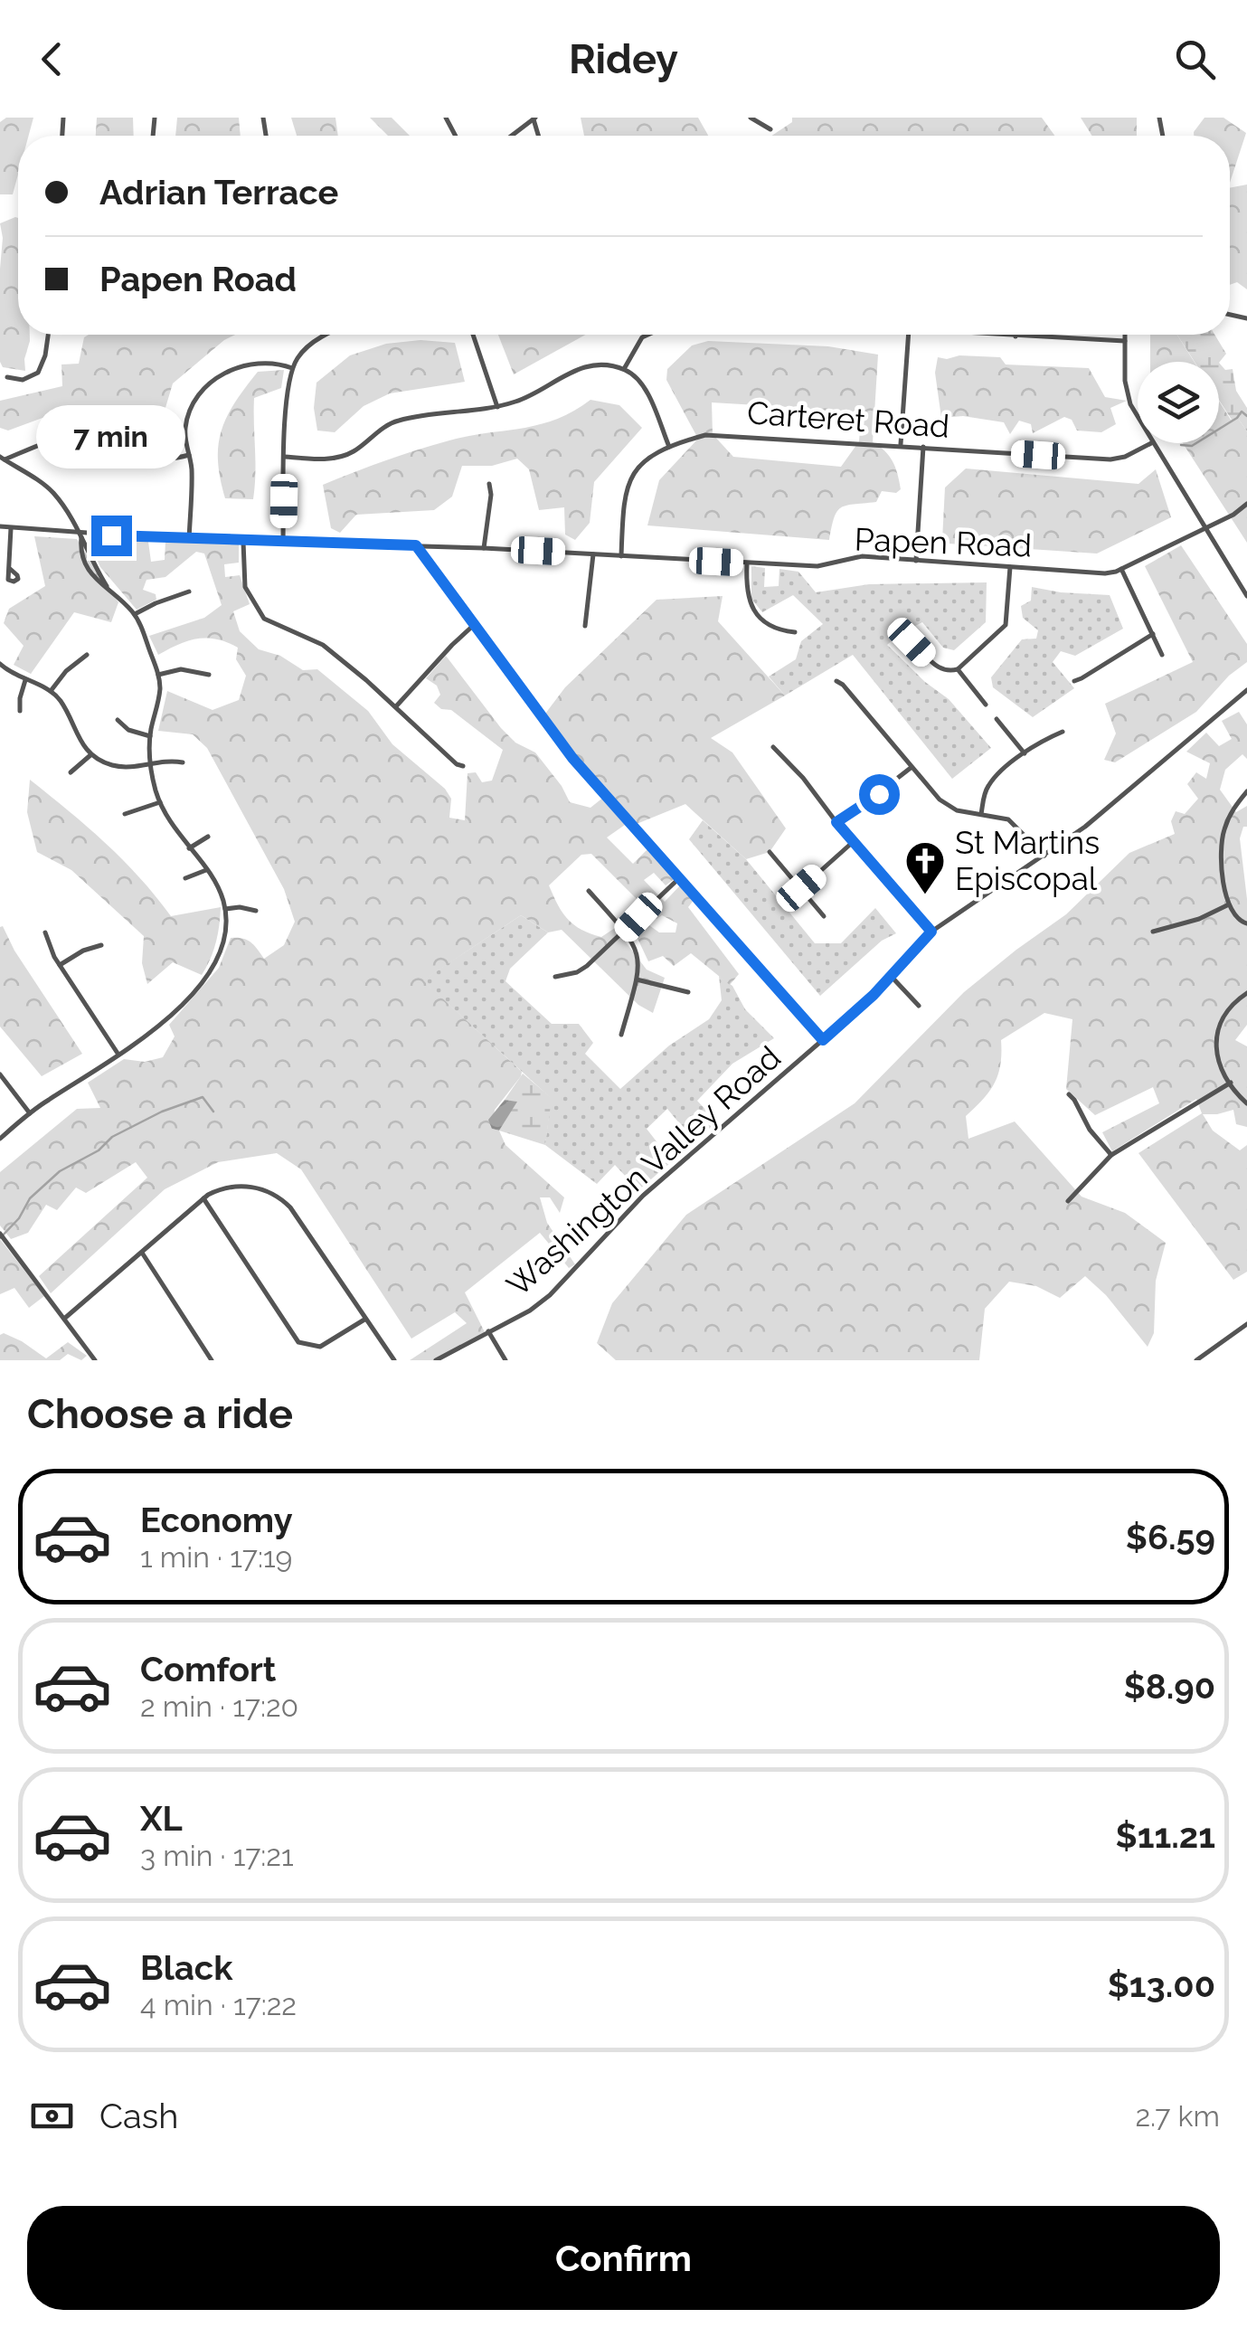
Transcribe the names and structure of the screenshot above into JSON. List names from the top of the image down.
{
  "streets": {
    "street": ["Carteret Road", "Papen Road", "Washington Valley Road"]
  },
  "crossings": [
    ["Carteret Road", "Papen Road"]
  ],
  "places": {
    "church": ["St Martins Episcopal"]
  },
  "page": {
    "header": "Ridey",
    "banner": ["Adrian Terrace", "Papen Road"],
    "bubble": "7 min",
    "heading": "Choose a ride",
    "list": [
      {
        "name": "Economy",
        "note": "1 min · 17:19",
        "value": "$6.59"
      },
      {
        "name": "Comfort",
        "note": "2 min · 17:20",
        "value": "$8.90"
      },
      {
        "name": "XL",
        "note": "3 min · 17:21",
        "value": "$11.21"
      },
      {
        "name": "Black",
        "note": "4 min · 17:22",
        "value": "$13.00"
      }
    ],
    "pay": ["Cash", "2.7 km"],
    "buttons": "Confirm"
  }
}
